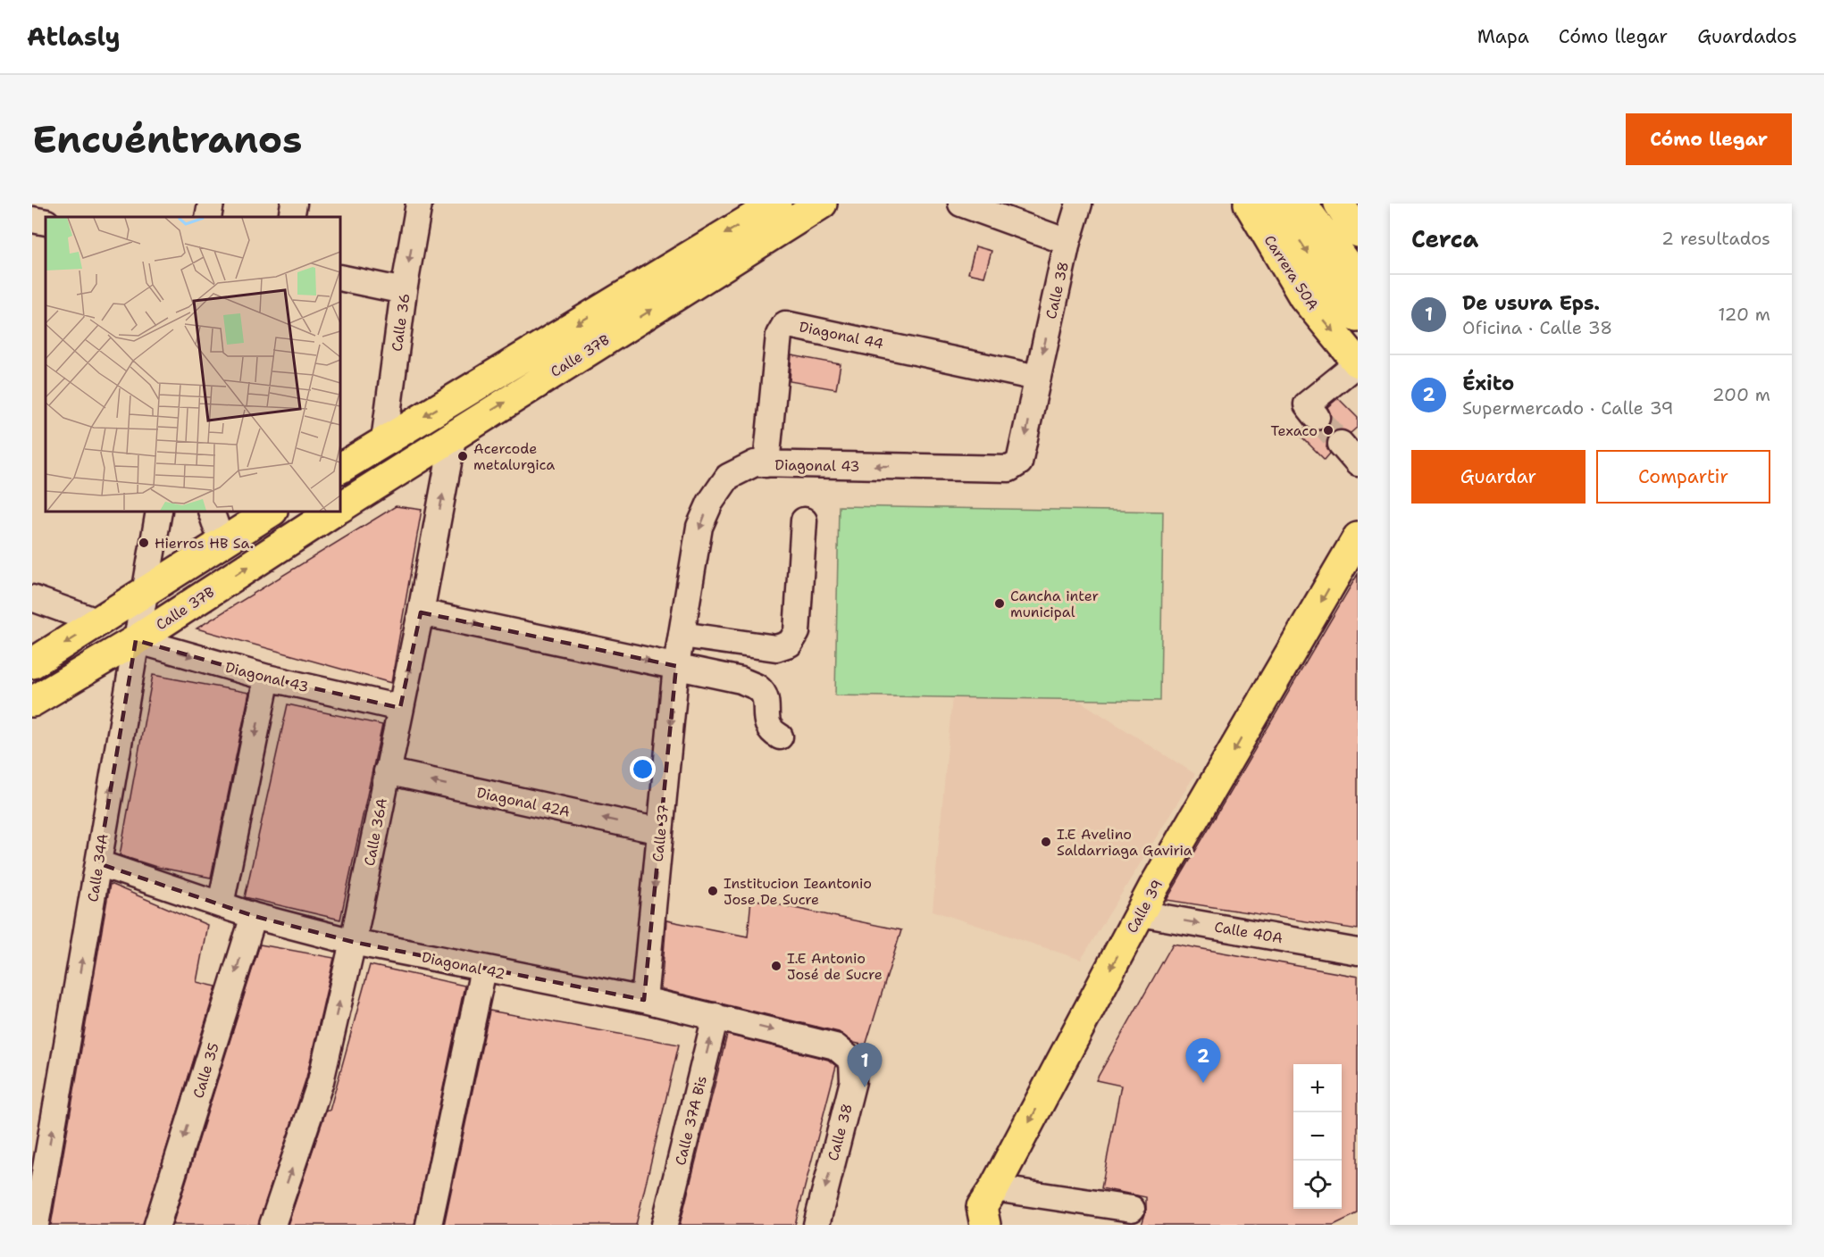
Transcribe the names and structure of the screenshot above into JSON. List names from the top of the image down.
{
  "streets": {
    "main road": ["Carrera 50A", "Calle 37B", "Calle 39"],
    "street": [
      "Calle 38",
      "Calle 36",
      "Diagonal 44",
      "Diagonal 43",
      "Diagonal 42A",
      "Calle 36A",
      "Calle 37",
      "Calle 34A",
      "Calle 40A",
      "Diagonal 42",
      "Calle 35",
      "Calle 37A Bis"
    ]
  },
  "crossings": [
    ["Calle 38", "Diagonal 44"],
    ["Calle 38", "Diagonal 43"],
    ["Calle 38", "Diagonal 42"],
    ["Calle 36", "Calle 37B"],
    ["Diagonal 44", "Diagonal 43"],
    ["Calle 37B", "Diagonal 43"],
    ["Calle 37B", "Calle 36A"],
    ["Calle 37B", "Calle 34A"],
    ["Diagonal 43", "Calle 36A"],
    ["Diagonal 43", "Calle 37"],
    ["Diagonal 43", "Calle 34A"],
    ["Diagonal 42A", "Calle 36A"],
    ["Diagonal 42A", "Calle 37"],
    ["Calle 36A", "Diagonal 42"],
    ["Calle 37", "Diagonal 42"],
    ["Calle 34A", "Diagonal 42"],
    ["Calle 39", "Calle 40A"],
    ["Diagonal 42", "Calle 35"],
    ["Diagonal 42", "Calle 37A Bis"]
  ],
  "one_way": [
    "Calle 38",
    "Calle 37",
    "Calle 39",
    "Calle 40A",
    "Calle 35",
    "Calle 37A Bis"
  ],
  "places": [
    "Texaco",
    "Acercode metalurgica",
    "Hierros HB Sa.",
    "Cancha inter municipal",
    "I.E Avelino Saldarriaga Gaviria",
    "Institucion Ieantonio Jose De Sucre",
    "I.E Antonio José de Sucre"
  ],
  "page": {
    "header": "Atlasly",
    "nav": ["Mapa", "Cómo llegar", "Guardados"],
    "buttons": [
      "Cómo llegar",
      ["Guardar", "Compartir"]
    ],
    "title": "Encuéntranos",
    "heading": ["Cerca", "2 resultados"],
    "list": [
      {
        "mark": "1",
        "name": "De usura Eps.",
        "note": "Oficina · Calle 38",
        "value": "120 m"
      },
      {
        "mark": "2",
        "name": "Éxito",
        "note": "Supermercado · Calle 39",
        "value": "200 m"
      }
    ],
    "pins": ["2", "1"],
    "map_buttons": ["+", "−"]
  }
}
